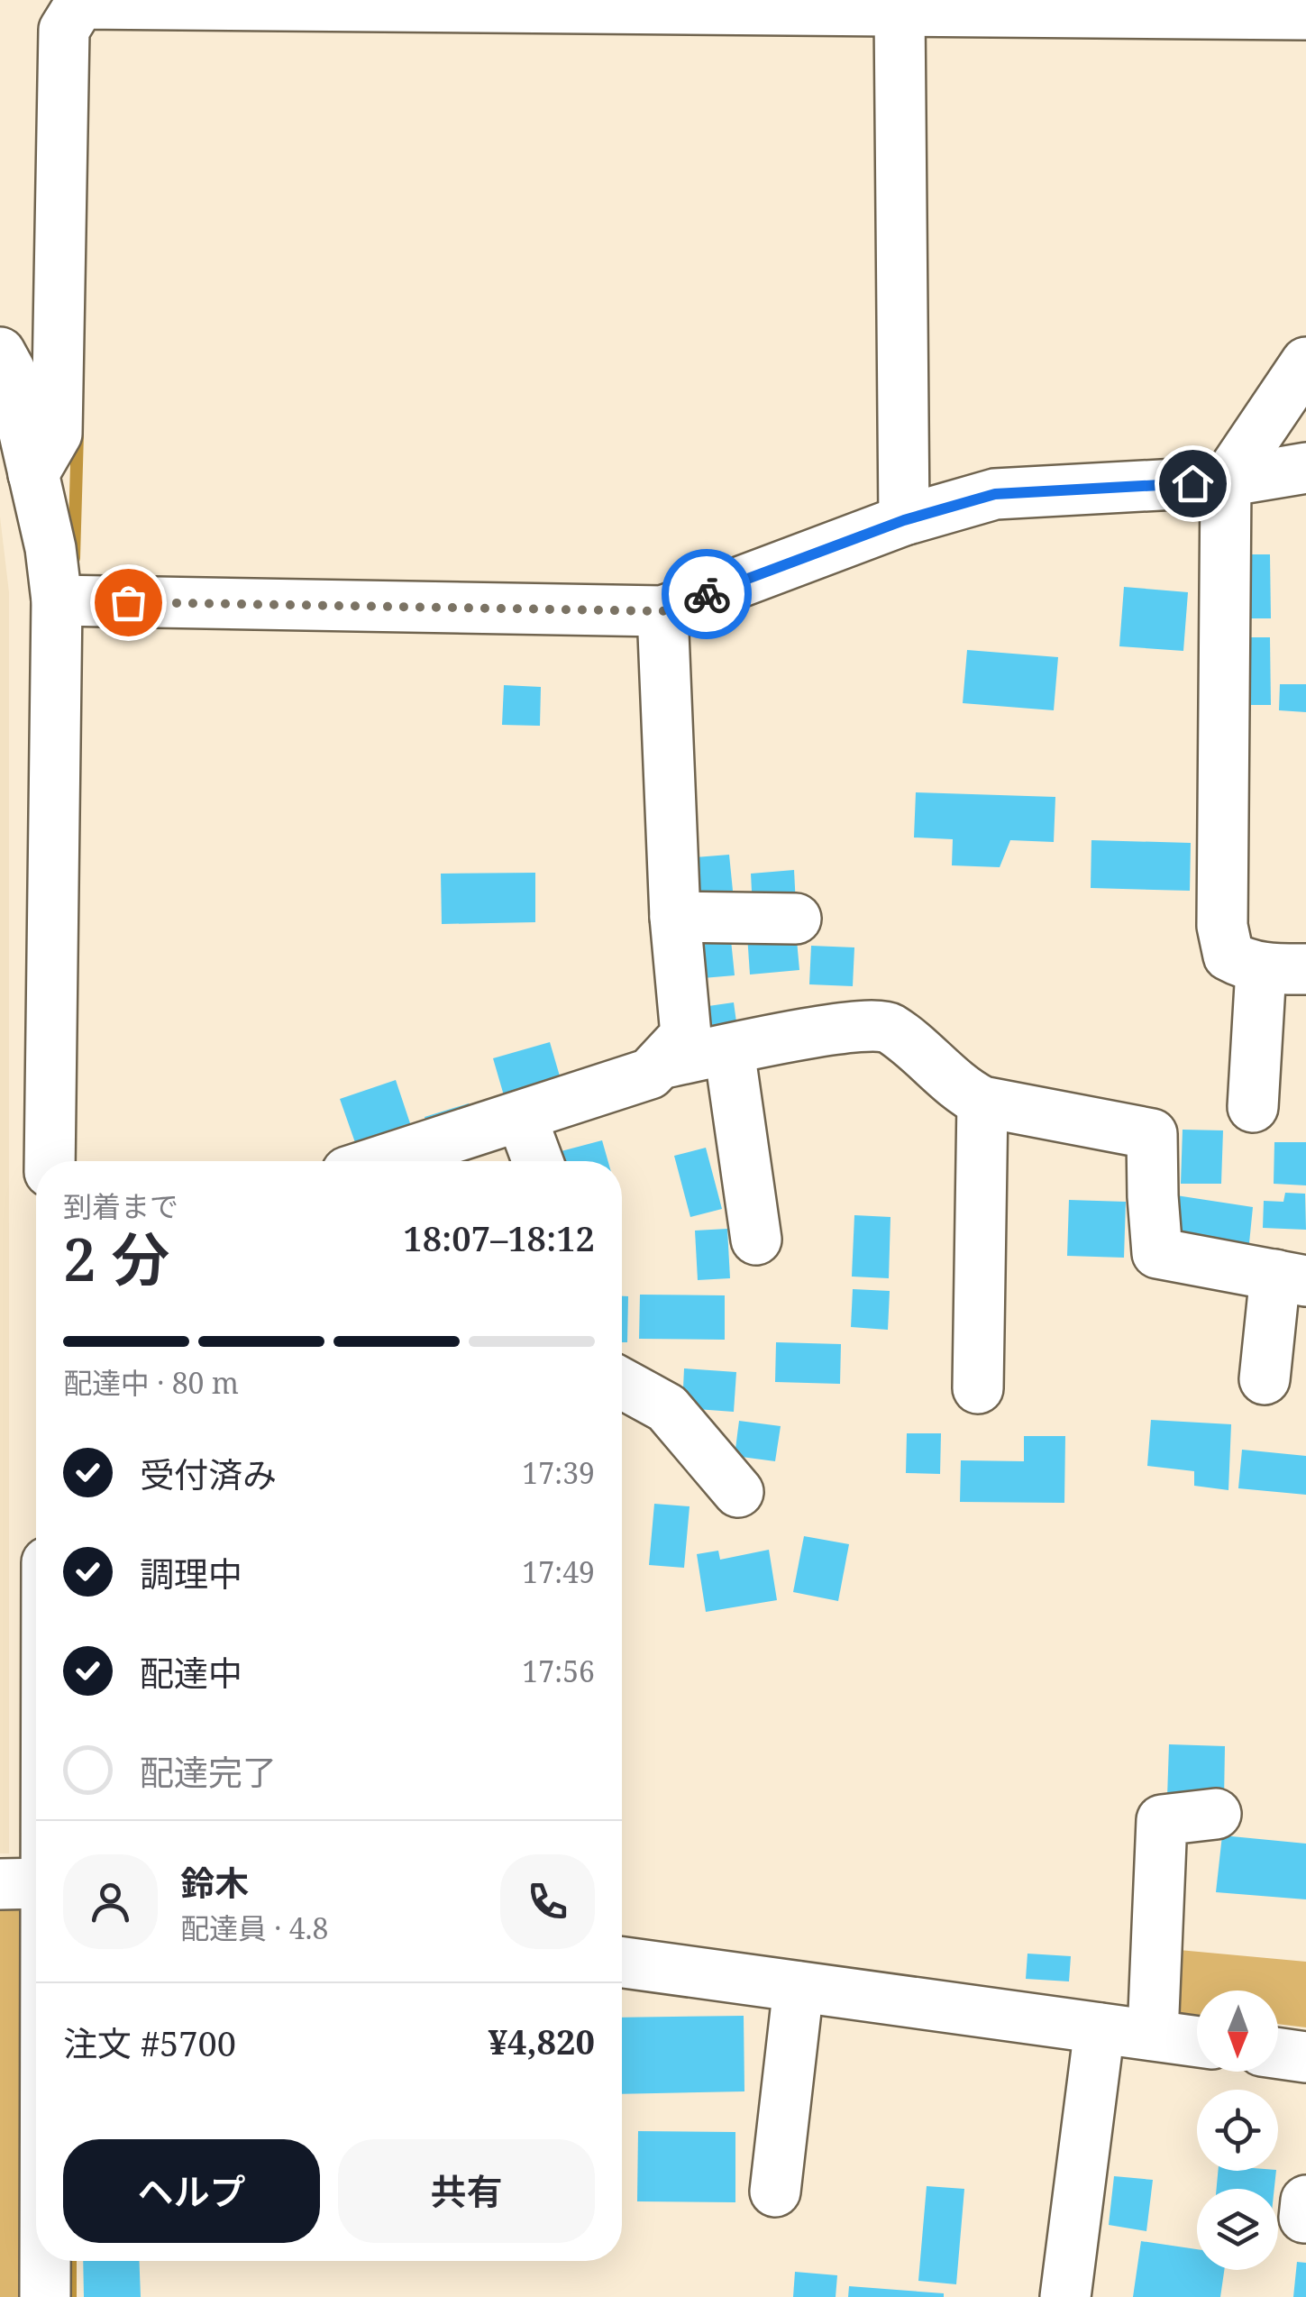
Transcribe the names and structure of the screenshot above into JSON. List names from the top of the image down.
{
  "north": "bottom",
  "page": {
    "heading": ["2 分", "到着まで", "18:07–18:12"],
    "panel": [
      "鈴木",
      "配達員 · 4.8",
      "注文 #5700",
      "¥4,820"
    ],
    "bar": "配達中 · 80 m",
    "list": [
      ["受付済み", "17:39"],
      ["調理中", "17:49"],
      ["配達中", "17:56"],
      "配達完了"
    ],
    "buttons": ["ヘルプ", "共有"]
  }
}
